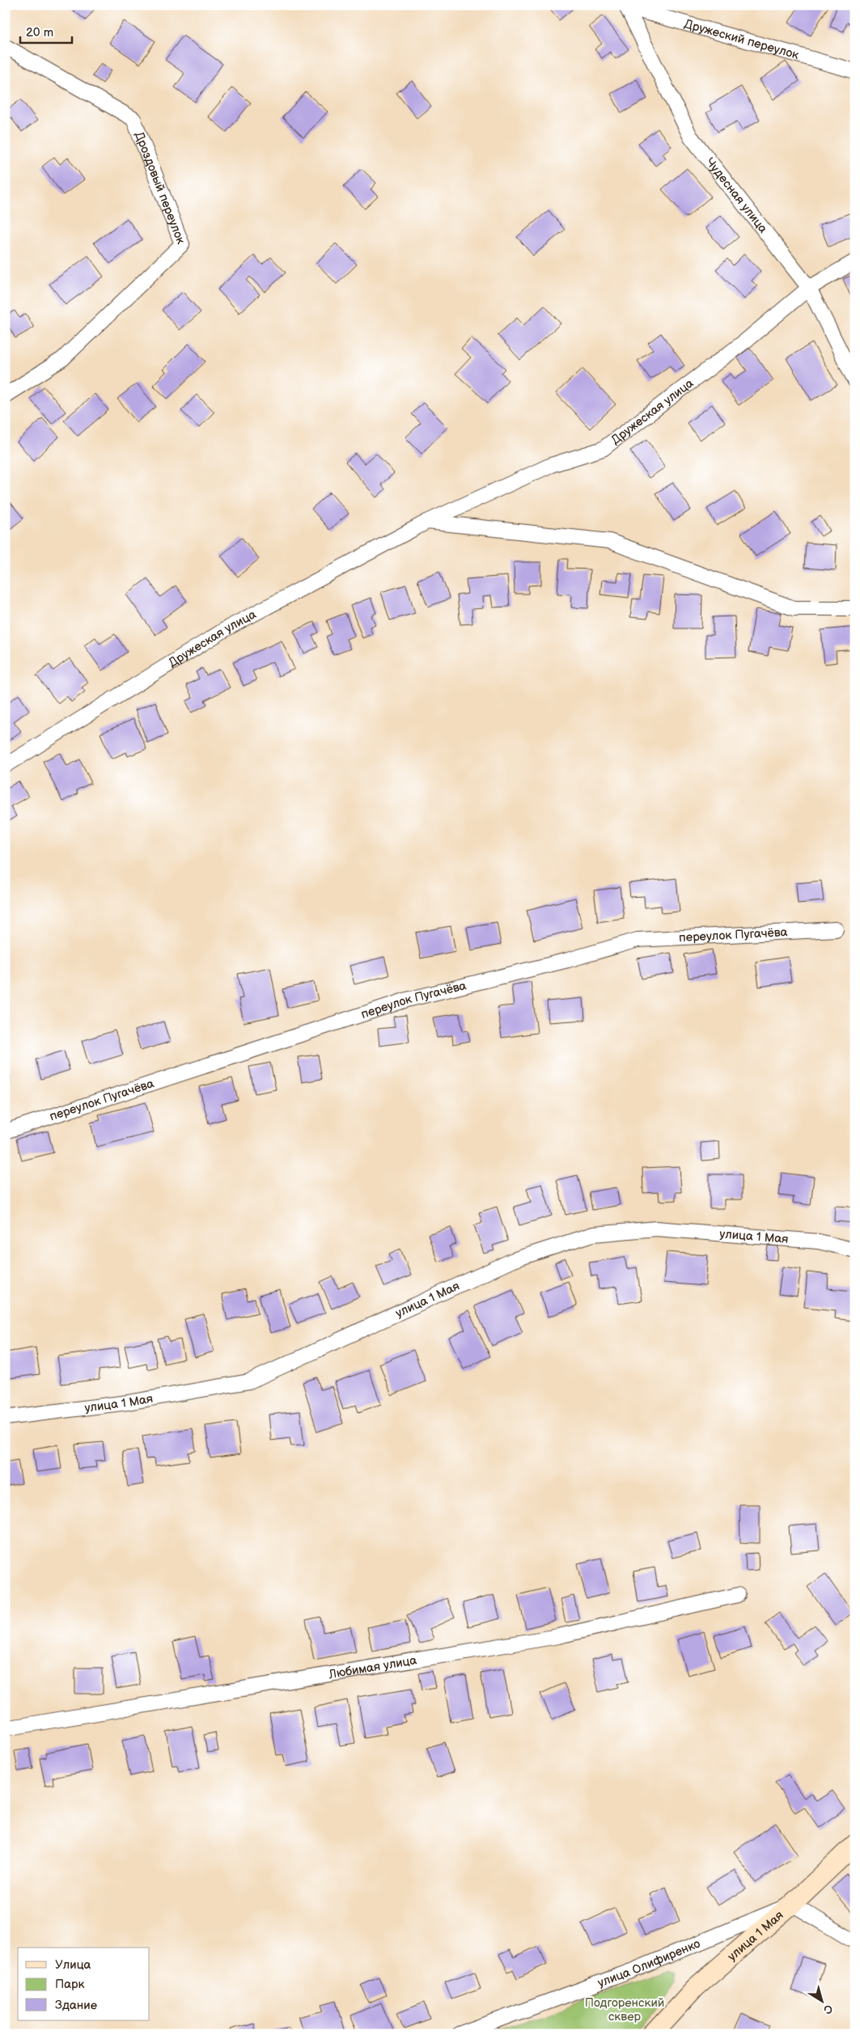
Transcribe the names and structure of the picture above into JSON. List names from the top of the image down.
{
  "streets": {
    "street": [
      "Дружеский переулок",
      "Дроздовый переулок",
      "Чудесная улица",
      "Дружеская улица",
      "переулок Пугачёва",
      "улица 1 Мая",
      "Любимая улица",
      "улица Олифиренко"
    ]
  },
  "crossings": [
    ["Дружеский переулок", "Чудесная улица"],
    ["Чудесная улица", "Дружеская улица"],
    ["улица 1 Мая", "улица Олифиренко"]
  ],
  "parks": ["Подгоренский сквер"],
  "legend": ["Улица", "Парк", "Здание"],
  "scale_bar": "20 m",
  "north": "bottom right"
}
